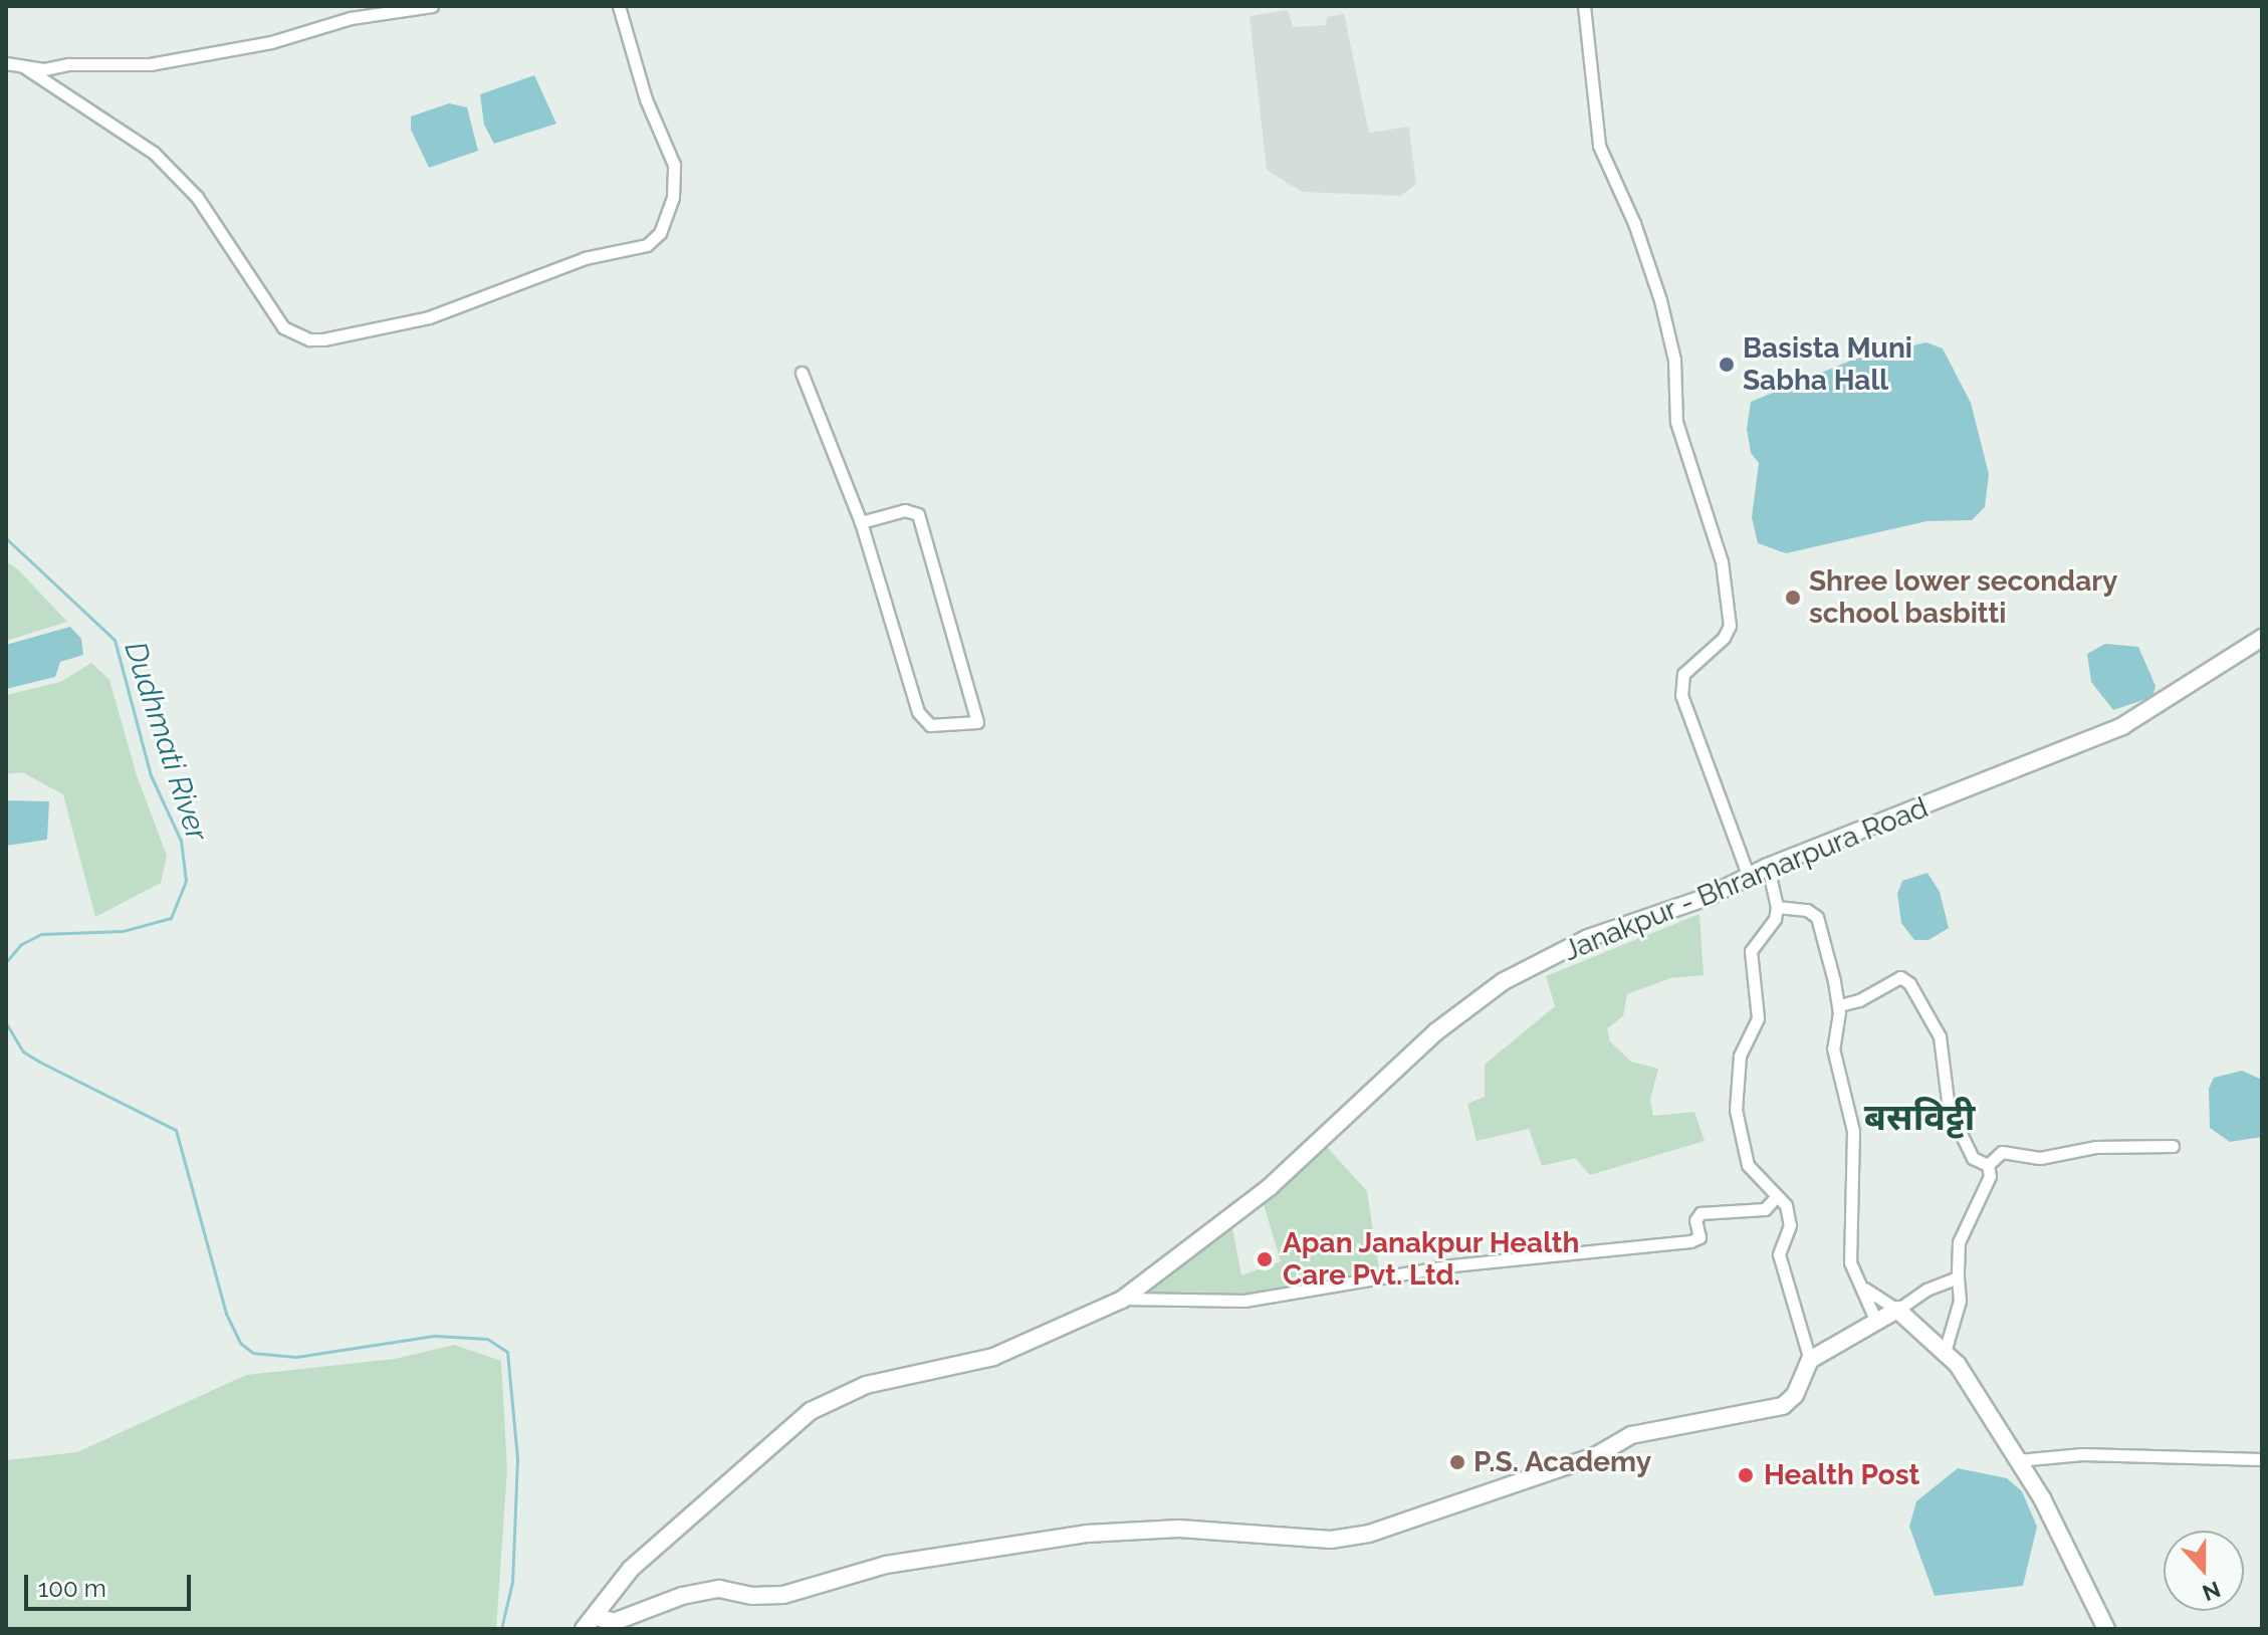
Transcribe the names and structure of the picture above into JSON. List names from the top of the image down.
{
  "streets": {
    "street": ["Janakpur - Bhramarpura Road"]
  },
  "districts": ["बसविट्टी"],
  "water": ["Dudhmati River"],
  "places": [
    "Basista Muni Sabha Hall",
    "Shree lower secondary school basbitti",
    "Apan Janakpur Health Care Pvt. Ltd.",
    "P.S. Academy",
    "Health Post"
  ],
  "scale_bar": "100 m",
  "north": "bottom"
}
